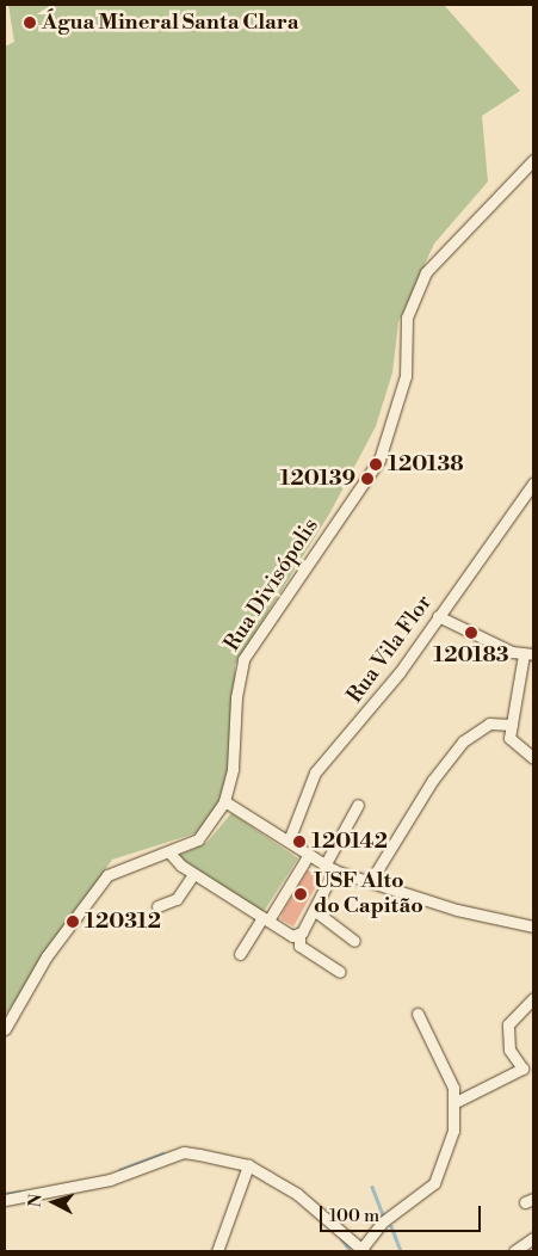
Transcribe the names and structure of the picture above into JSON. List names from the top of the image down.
{
  "streets": {
    "street": ["Rua Divisópolis", "Rua Vila Flor"]
  },
  "places": [
    "Água Mineral Santa Clara",
    "120138",
    "120139",
    "120183",
    "120142",
    "USF Alto do Capitão",
    "120312"
  ],
  "scale_bar": "100 m",
  "north": "left"
}
